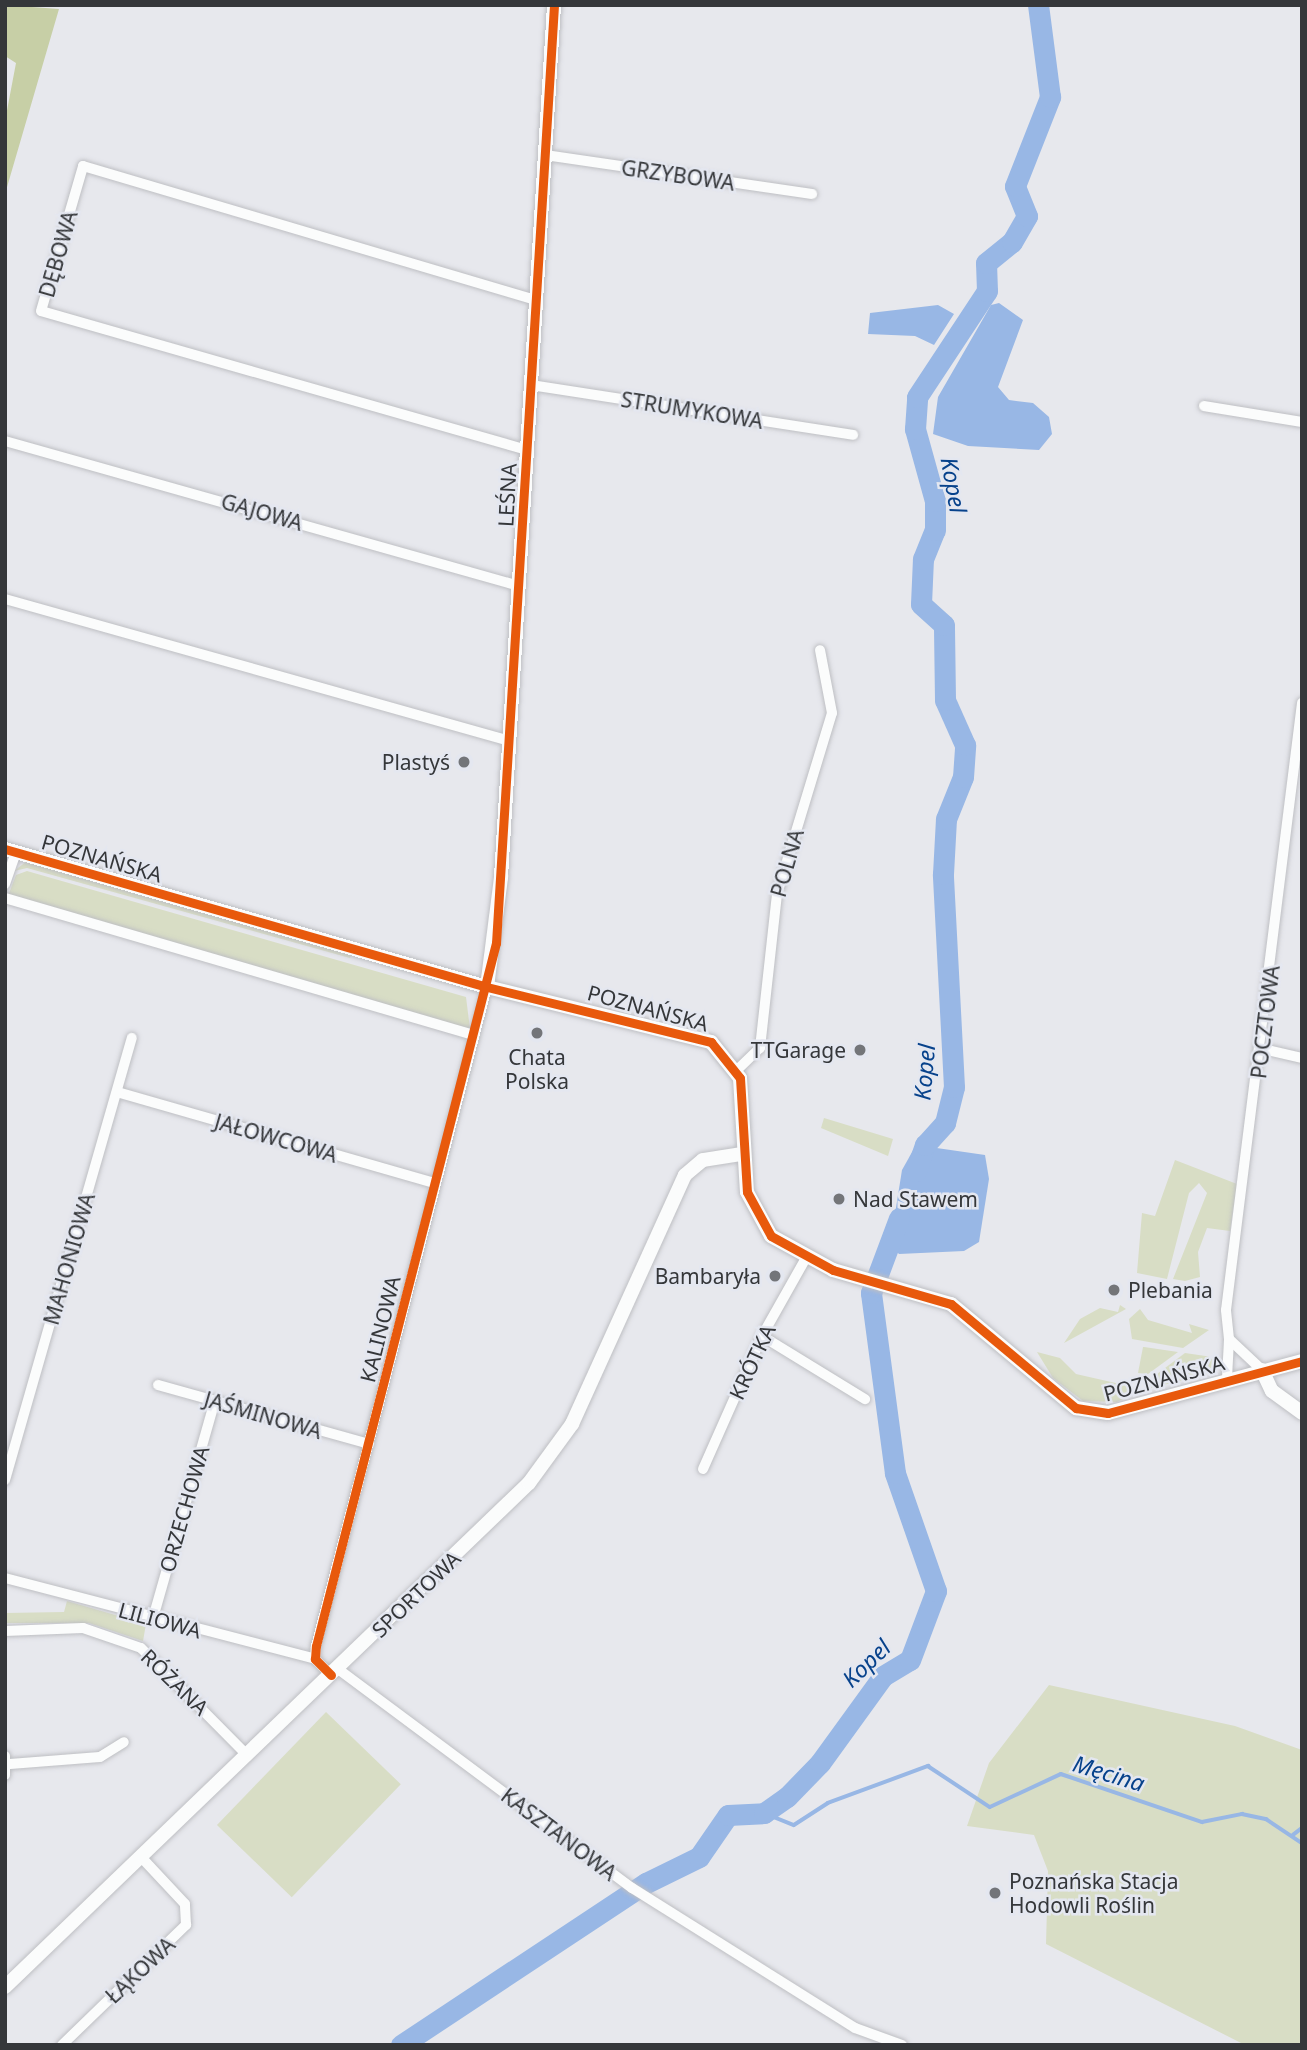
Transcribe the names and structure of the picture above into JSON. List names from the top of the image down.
{
  "streets": {
    "street": [
      "GRZYBOWA",
      "DĘBOWA",
      "STRUMYKOWA",
      "LEŚNA",
      "GAJOWA",
      "POZNAŃSKA",
      "POLNA",
      "POCZTOWA",
      "JAŁOWCOWA",
      "MAHONIOWA",
      "KALINOWA",
      "KRÓTKA",
      "JAŚMINOWA",
      "ORZECHOWA",
      "SPORTOWA",
      "LILIOWA",
      "RÓŻANA",
      "KASZTANOWA",
      "ŁĄKOWA"
    ]
  },
  "crossings": [
    ["GRZYBOWA", "LEŚNA"],
    ["DĘBOWA", "LEŚNA"],
    ["STRUMYKOWA", "LEŚNA"],
    ["LEŚNA", "GAJOWA"],
    ["LEŚNA", "POZNAŃSKA"],
    ["LEŚNA", "KALINOWA"],
    ["POZNAŃSKA", "POLNA"],
    ["POZNAŃSKA", "POCZTOWA"],
    ["POZNAŃSKA", "KALINOWA"],
    ["POZNAŃSKA", "KRÓTKA"],
    ["POZNAŃSKA", "SPORTOWA"],
    ["JAŁOWCOWA", "MAHONIOWA"],
    ["JAŁOWCOWA", "KALINOWA"],
    ["KALINOWA", "JAŚMINOWA"],
    ["KALINOWA", "LILIOWA"],
    ["JAŚMINOWA", "ORZECHOWA"],
    ["ORZECHOWA", "LILIOWA"],
    ["SPORTOWA", "RÓŻANA"],
    ["SPORTOWA", "KASZTANOWA"],
    ["SPORTOWA", "ŁĄKOWA"]
  ],
  "water": ["Kopel", "Męcina"],
  "places": [
    "Plastyś",
    "Chata Polska",
    "TTGarage",
    "Nad Stawem",
    "Bambaryła",
    "Plebania",
    "Poznańska Stacja Hodowli Roślin"
  ]
}
